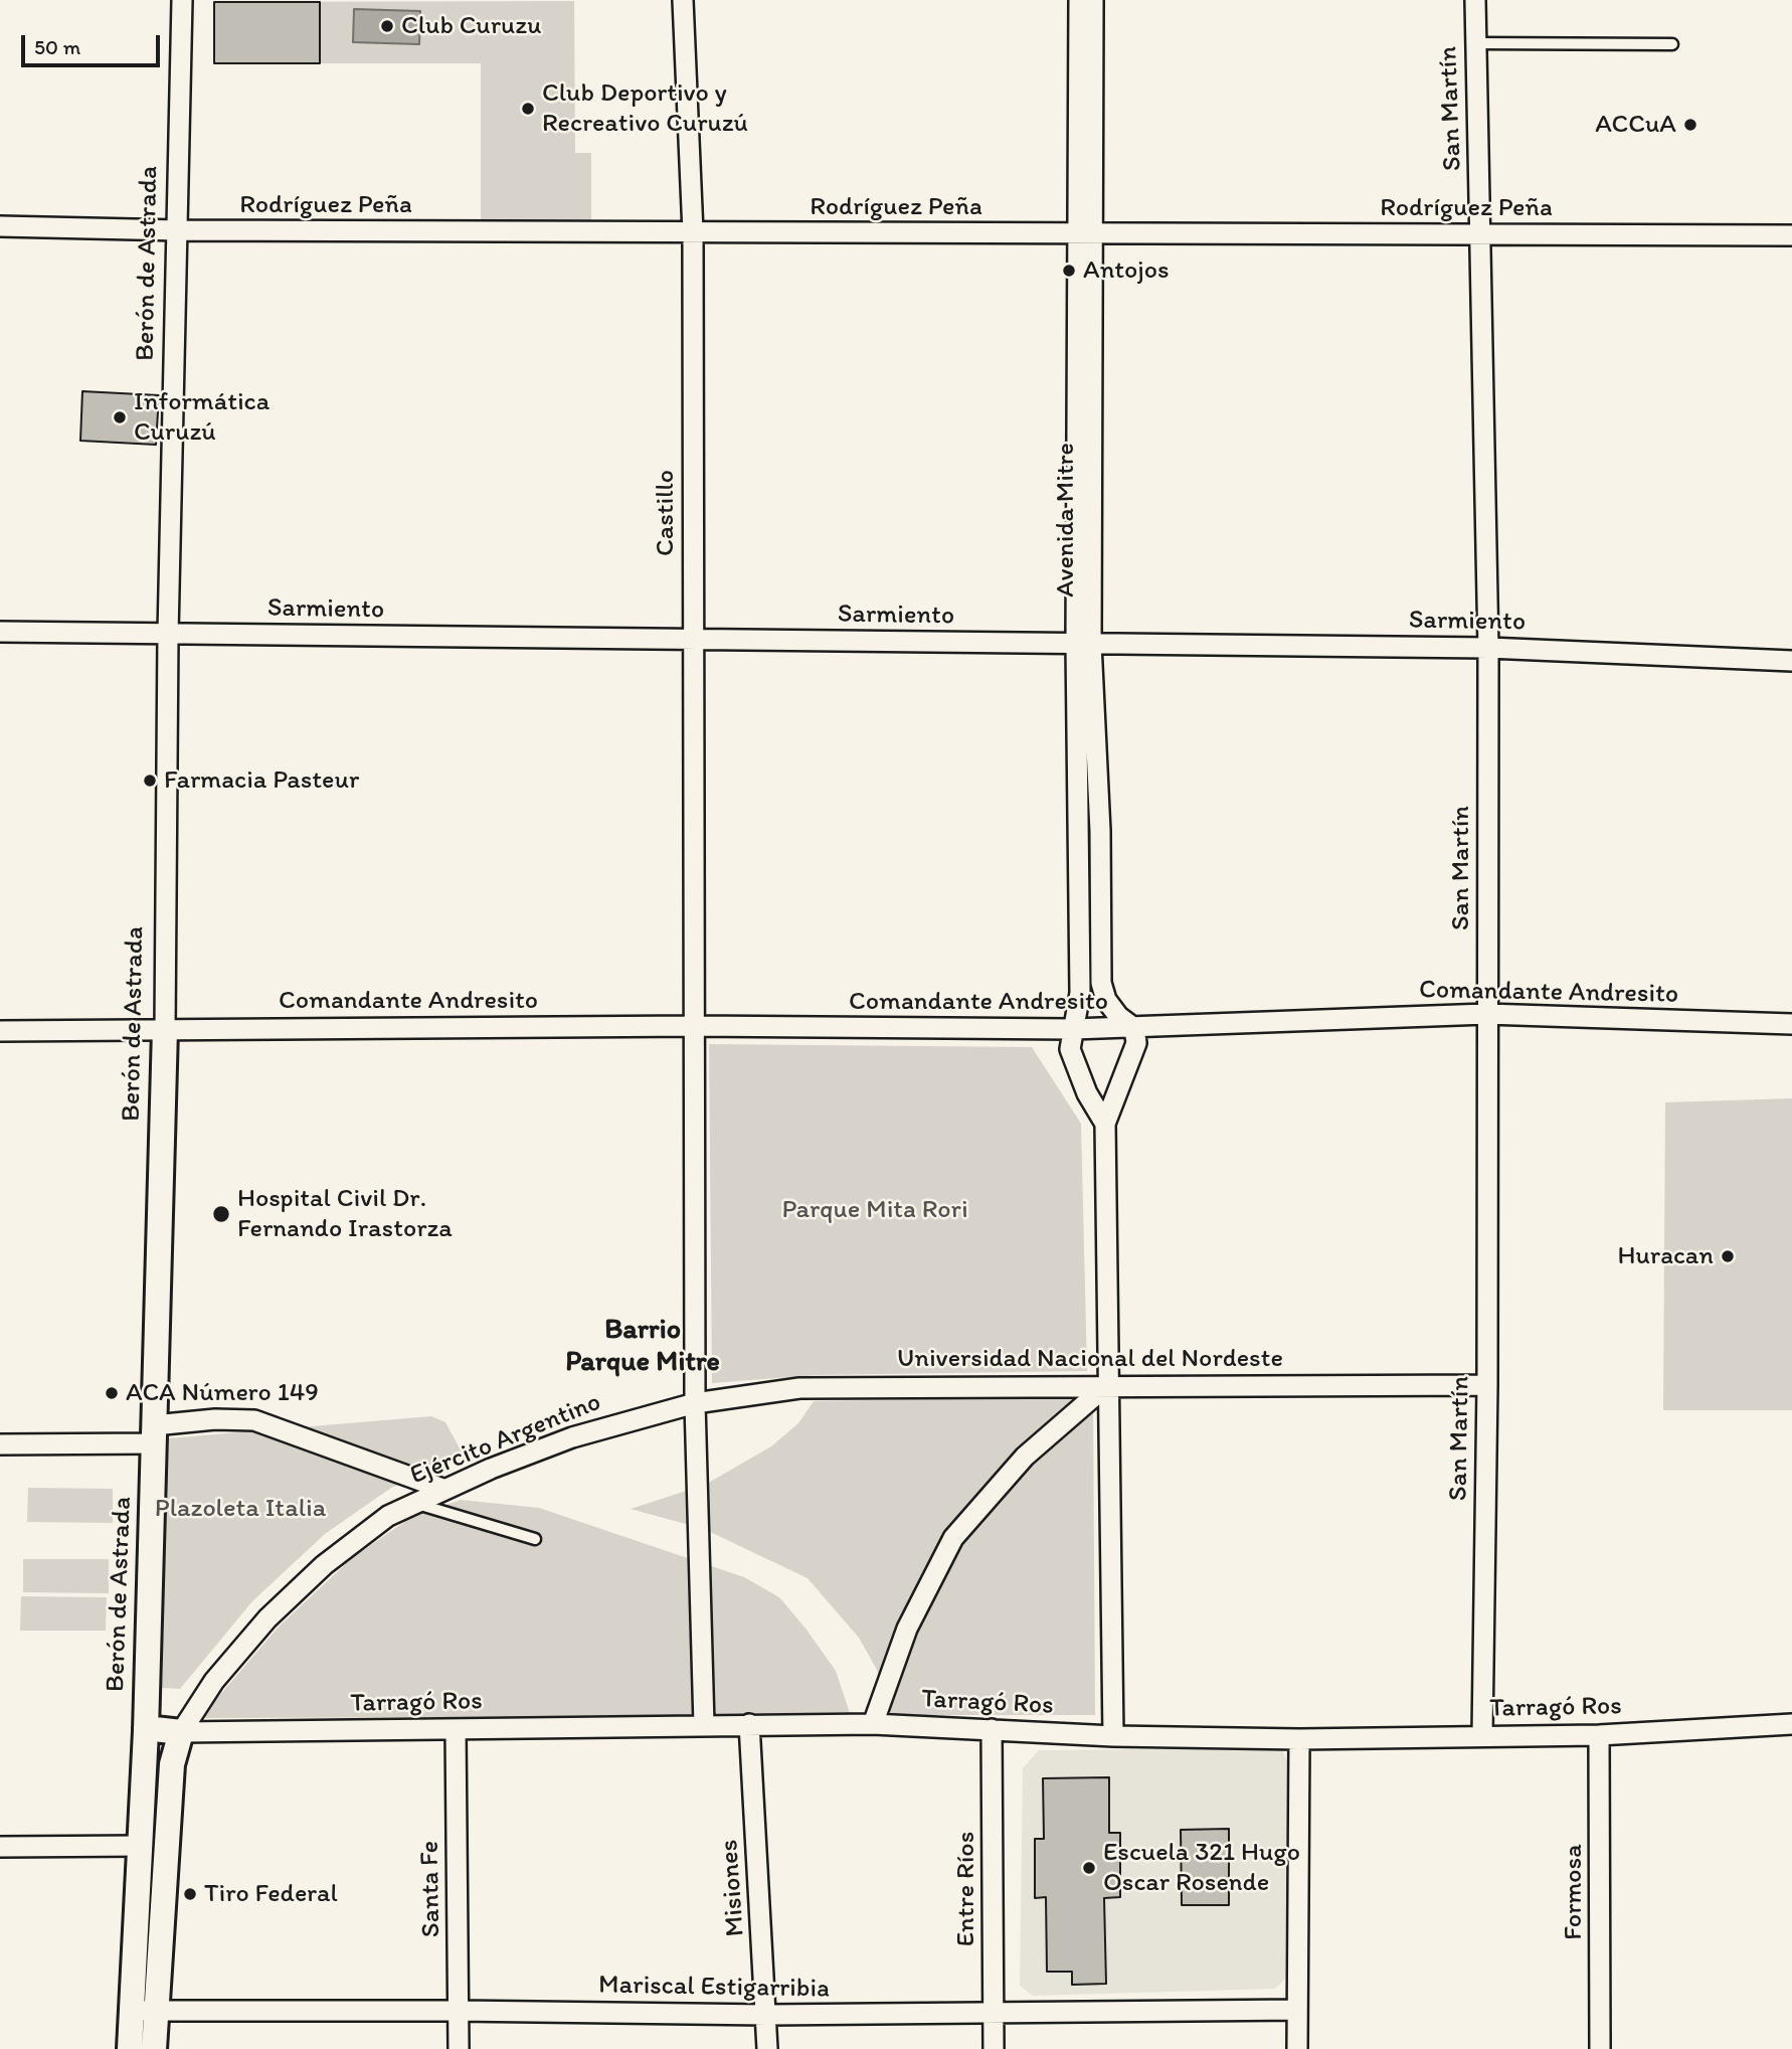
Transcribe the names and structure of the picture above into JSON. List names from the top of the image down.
{
  "streets": {
    "street": [
      "San Martín",
      "Rodríguez Peña",
      "Berón de Astrada",
      "Castillo",
      "Avenida Mitre",
      "Sarmiento",
      "Comandante Andresito",
      "Universidad Nacional del Nordeste",
      "Ejército Argentino",
      "Tarragó Ros",
      "Misiones",
      "Santa Fe",
      "Entre Ríos",
      "Formosa",
      "Mariscal Estigarribia"
    ]
  },
  "crossings": [
    ["San Martín", "Rodríguez Peña"],
    ["San Martín", "Sarmiento"],
    ["San Martín", "Comandante Andresito"],
    ["San Martín", "Universidad Nacional del Nordeste"],
    ["San Martín", "Tarragó Ros"],
    ["Rodríguez Peña", "Berón de Astrada"],
    ["Rodríguez Peña", "Castillo"],
    ["Rodríguez Peña", "Avenida Mitre"],
    ["Berón de Astrada", "Sarmiento"],
    ["Berón de Astrada", "Comandante Andresito"],
    ["Berón de Astrada", "Ejército Argentino"],
    ["Berón de Astrada", "Tarragó Ros"],
    ["Berón de Astrada", "Mariscal Estigarribia"],
    ["Castillo", "Sarmiento"],
    ["Castillo", "Comandante Andresito"],
    ["Avenida Mitre", "Sarmiento"],
    ["Avenida Mitre", "Comandante Andresito"],
    ["Universidad Nacional del Nordeste", "Ejército Argentino"],
    ["Ejército Argentino", "Tarragó Ros"],
    ["Tarragó Ros", "Misiones"],
    ["Tarragó Ros", "Santa Fe"],
    ["Tarragó Ros", "Entre Ríos"],
    ["Tarragó Ros", "Formosa"],
    ["Misiones", "Mariscal Estigarribia"],
    ["Santa Fe", "Mariscal Estigarribia"],
    ["Entre Ríos", "Mariscal Estigarribia"]
  ],
  "districts": ["Barrio Parque Mitre"],
  "parks": ["Parque Mita Rori", "Plazoleta Italia"],
  "places": [
    "Club Curuzu",
    "Club Deportivo y Recreativo Curuzú",
    "ACCuA",
    "Antojos",
    "Informática Curuzú",
    "Farmacia Pasteur",
    "Hospital Civil Dr. Fernando Irastorza",
    "Huracan",
    "ACA Número 149",
    "Escuela 321 Hugo Oscar Rosende",
    "Tiro Federal"
  ],
  "scale_bar": "50 m"
}
